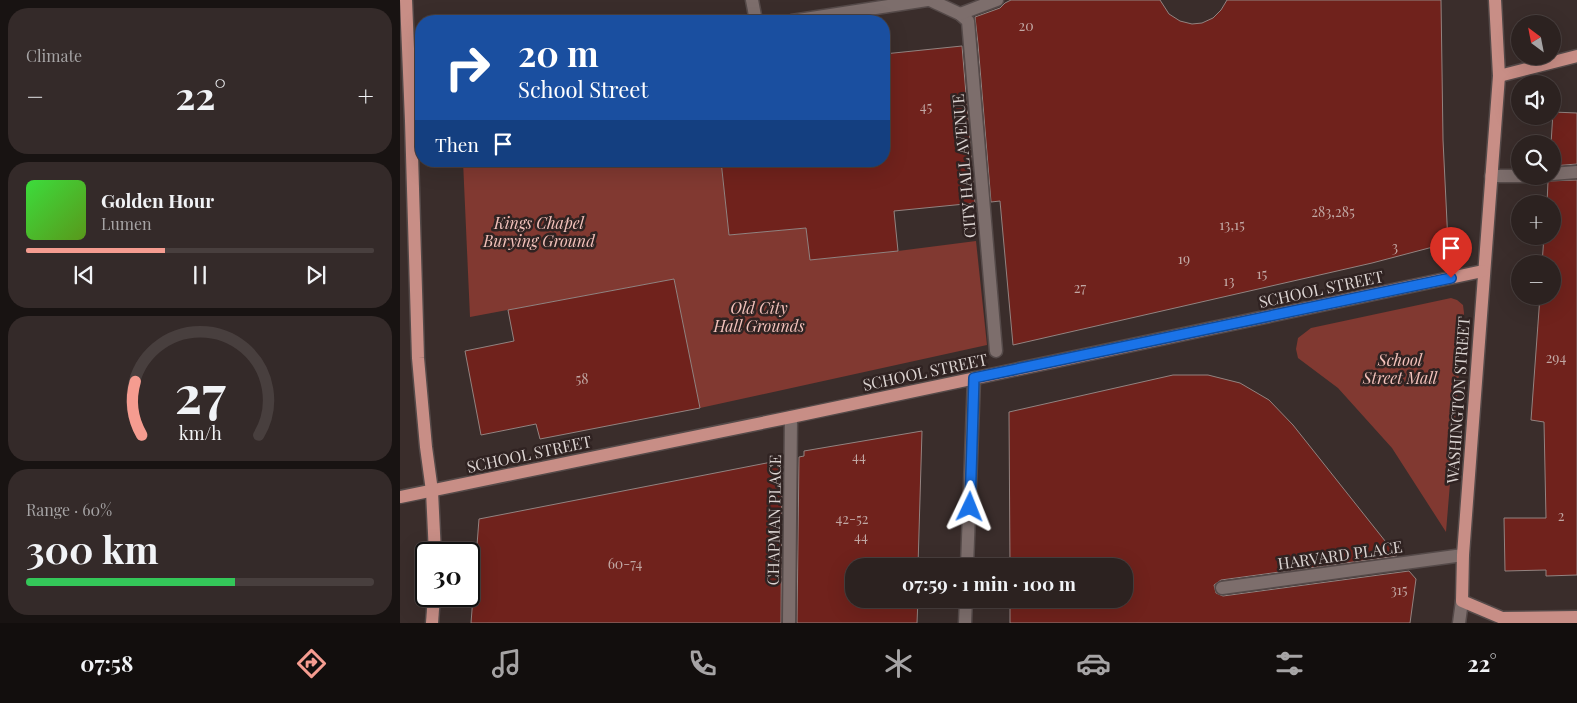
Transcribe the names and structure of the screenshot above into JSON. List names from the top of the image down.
{
  "streets": {
    "main road": ["SCHOOL STREET", "WASHINGTON STREET"],
    "street": ["CITY HALL AVENUE", "CHAPMAN PLACE", "HARVARD PLACE"]
  },
  "crossings": [
    ["SCHOOL STREET", "WASHINGTON STREET"],
    ["SCHOOL STREET", "CHAPMAN PLACE"],
    ["WASHINGTON STREET", "HARVARD PLACE"]
  ],
  "parks": ["Kings Chapel Burying Ground", "Old City Hall Grounds", "School Street Mall"],
  "house_numbers": [
    "20",
    "45",
    "283,285",
    "13,15",
    "3",
    "19",
    "15",
    "13",
    "27",
    "294",
    "58",
    "44",
    "2",
    "42-52",
    "44",
    "60-74",
    "315"
  ],
  "north": "top left",
  "page": {
    "tile": [
      "Climate",
      ["Range · 60%", "300 km"]
    ],
    "map_buttons": ["+", "−"],
    "turn": ["20 m", "School Street"],
    "heat": ["−", "22°", "+"],
    "then": "Then",
    "song": ["Golden Hour", "Lumen"],
    "limit": "30",
    "trip": "07:59 · 1 min · 100 m",
    "tabs": ["07:58", "22°"],
    "gauge": ["27", "km/h"]
  }
}
